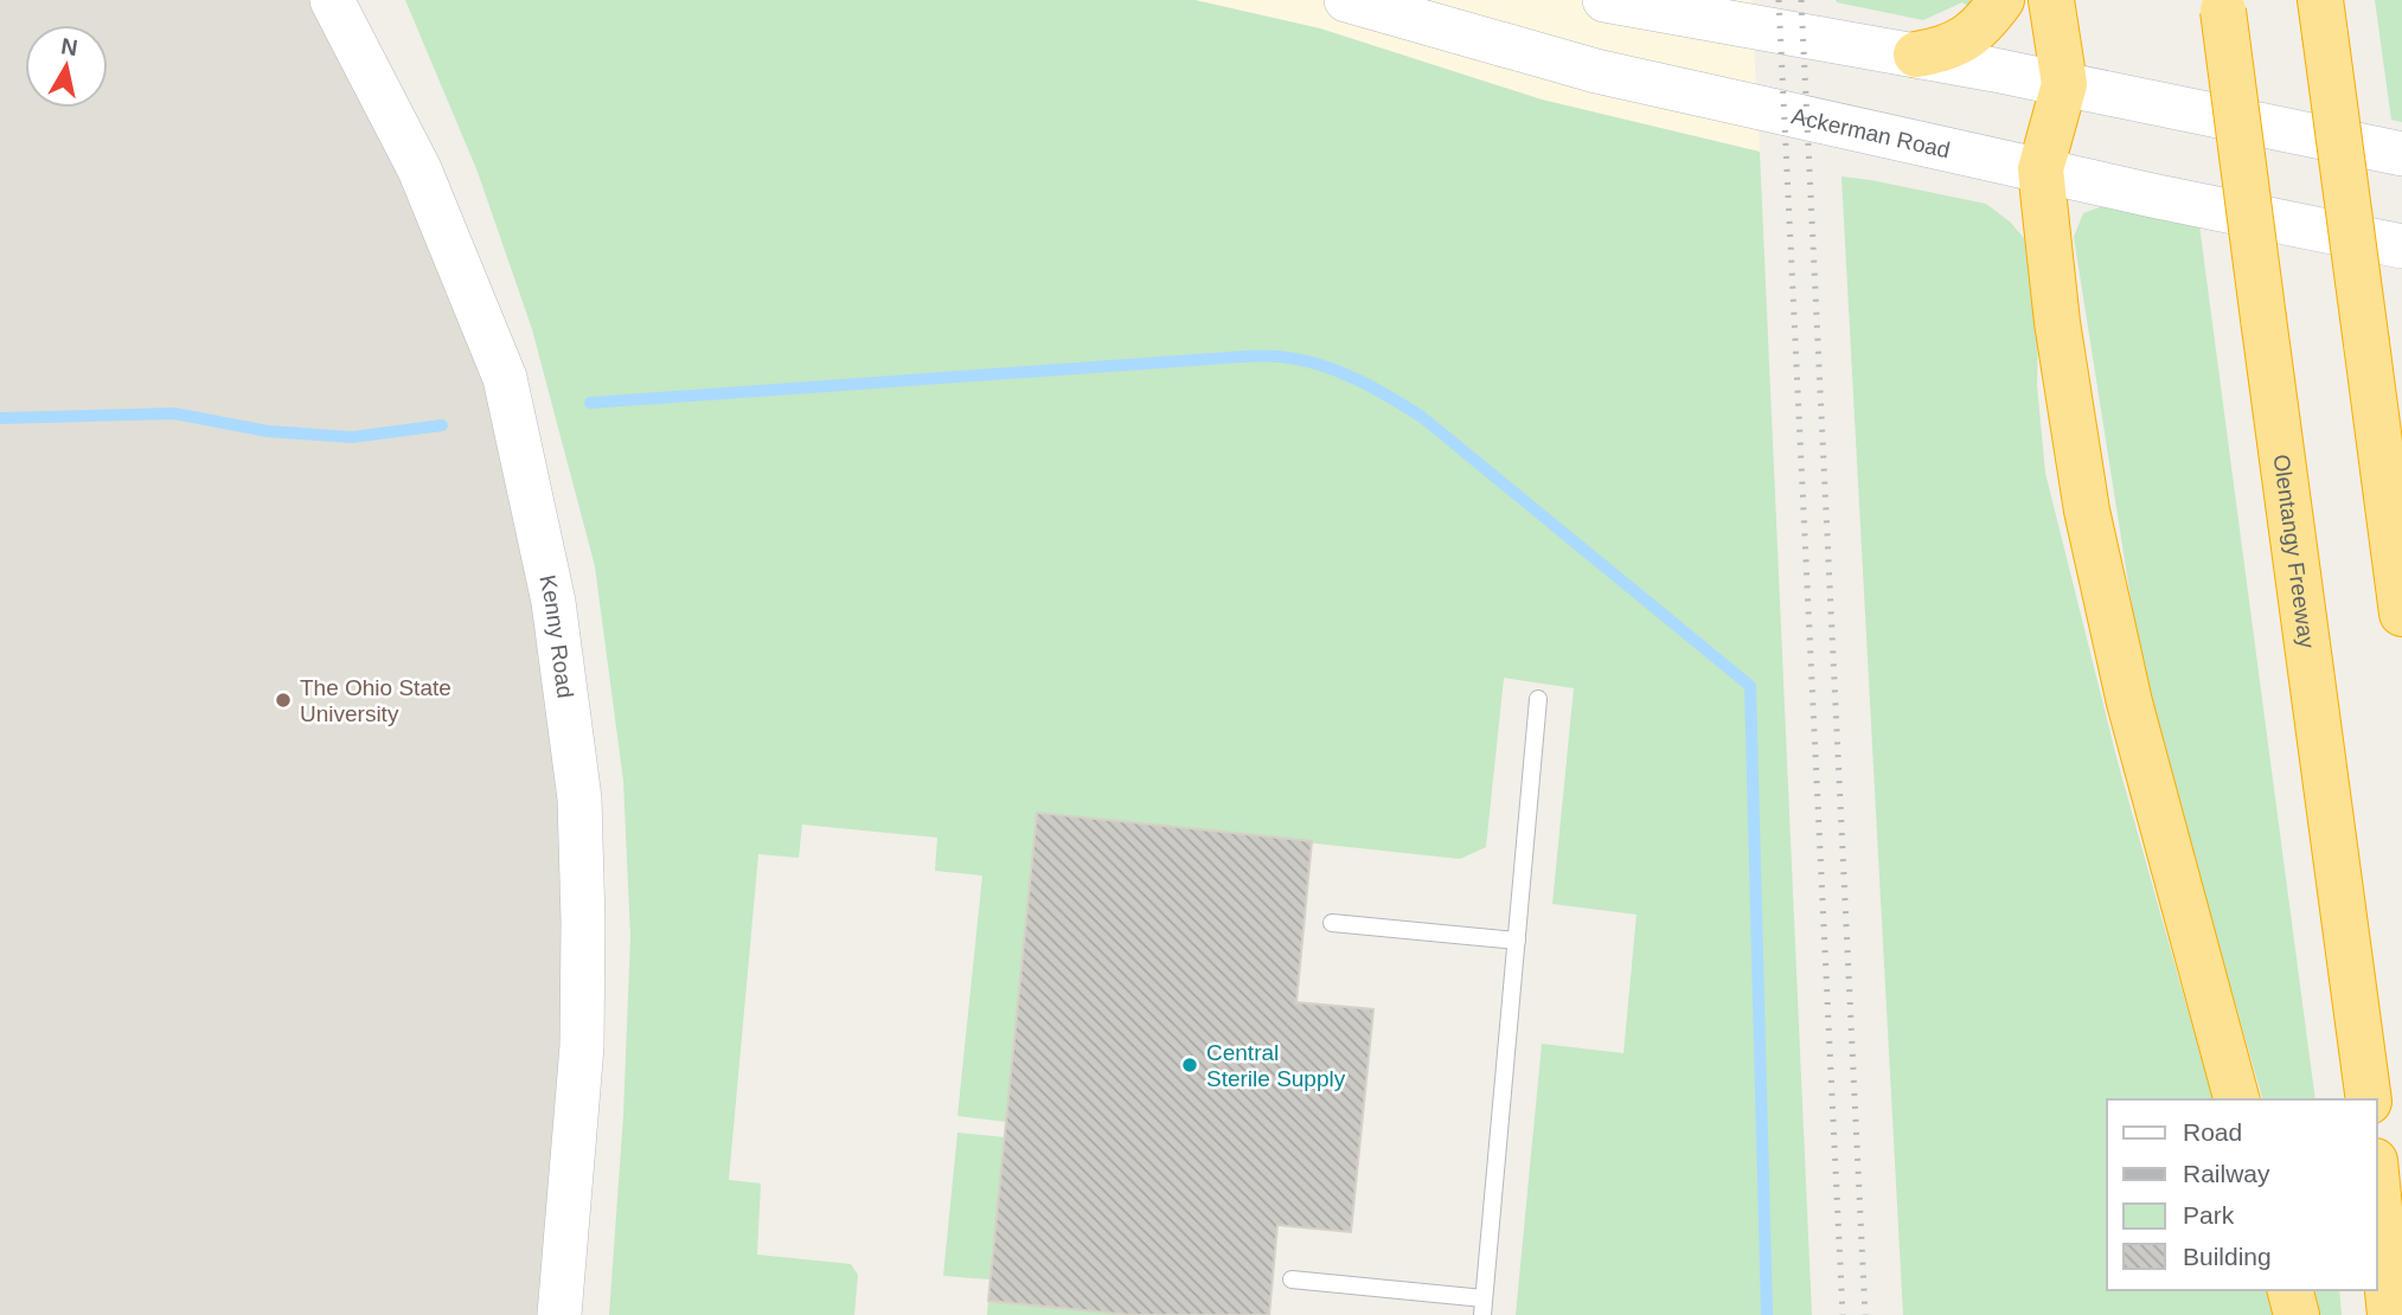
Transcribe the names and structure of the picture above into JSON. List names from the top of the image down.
{
  "streets": {
    "highway": ["Olentangy Freeway"],
    "main road": ["Ackerman Road", "Kenny Road"]
  },
  "places": ["The Ohio State University", "Central Sterile Supply"],
  "legend": [
    "Road",
    "Railway",
    "Park",
    "Building"
  ],
  "north": "top"
}
